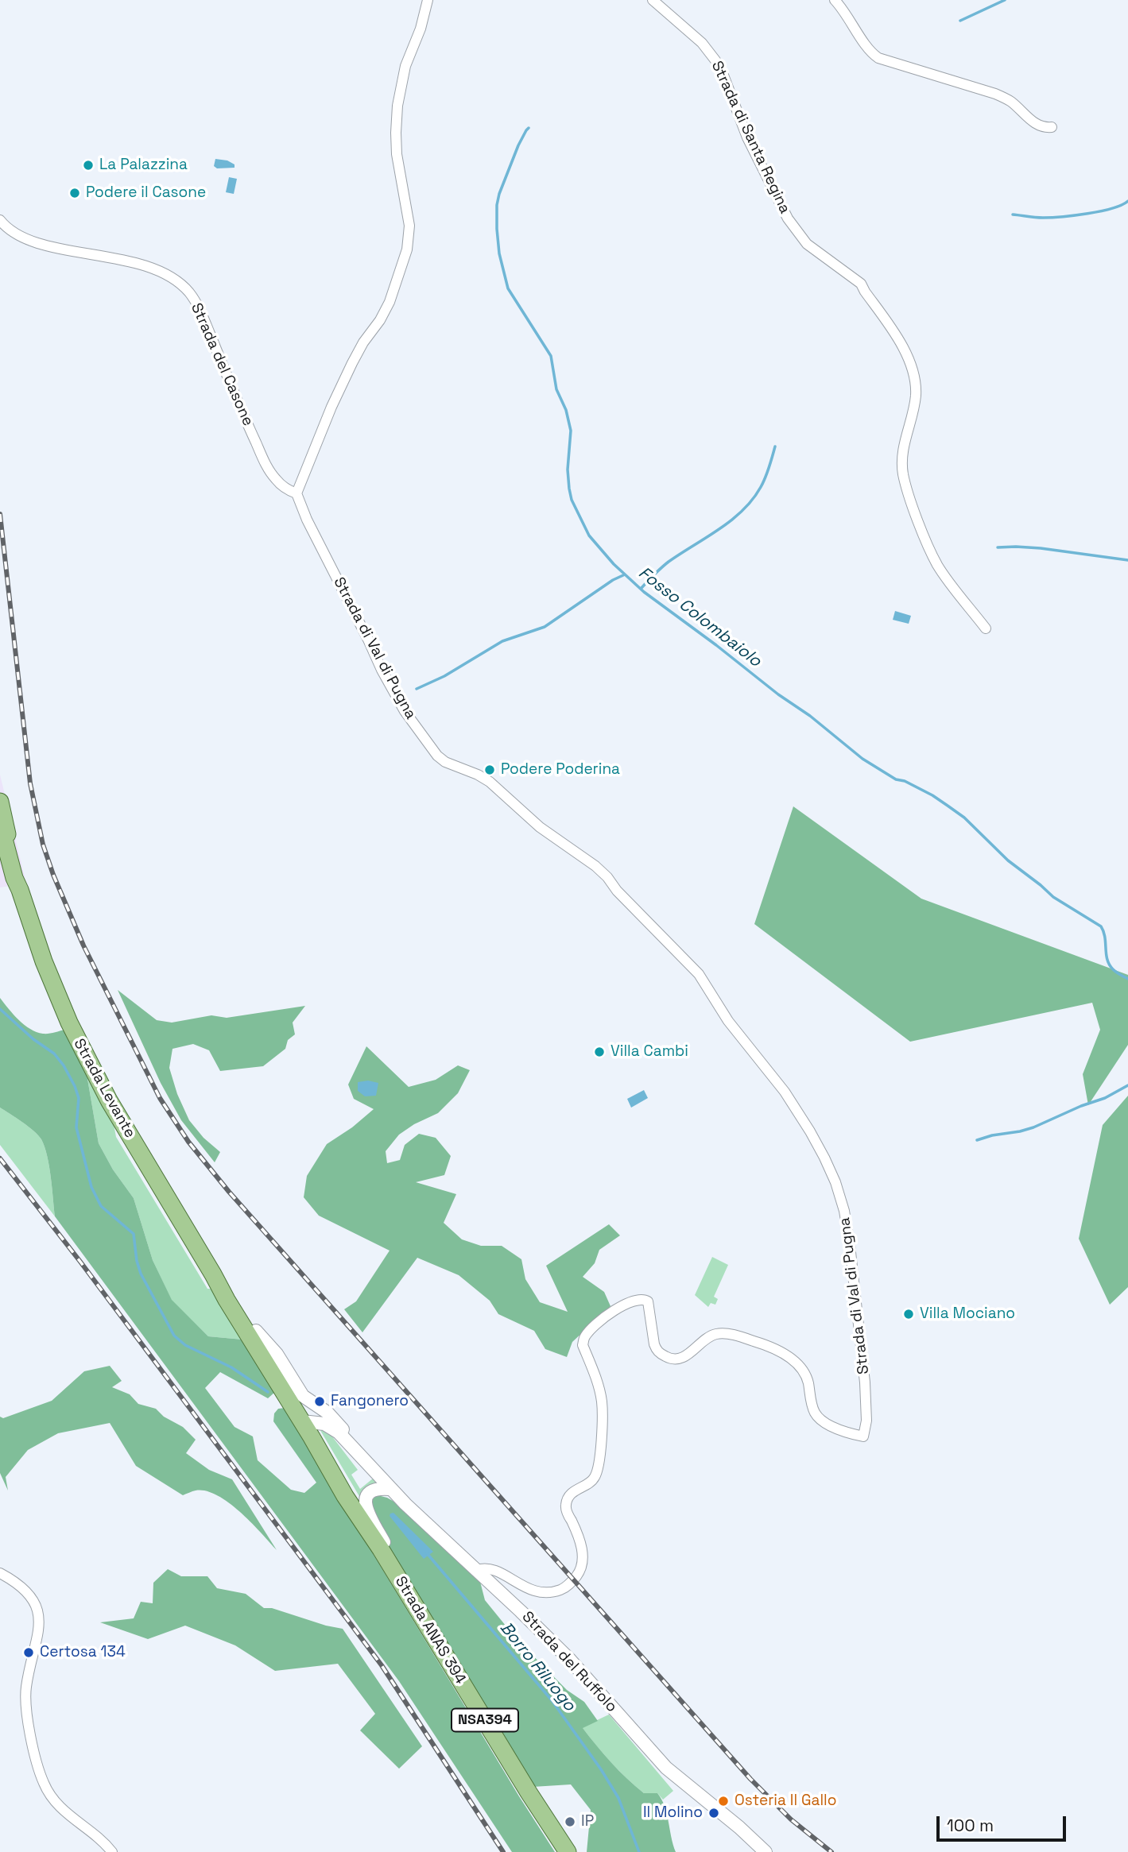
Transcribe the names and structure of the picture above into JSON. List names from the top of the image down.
{
  "streets": {
    "main road": ["Strada Levante", "Strada ANAS 394", "NSA394"],
    "street": [
      "Strada di Santa Regina",
      "Strada del Casone",
      "Strada di Val di Pugna",
      "Strada del Ruffolo"
    ]
  },
  "crossings": [
    ["Strada del Casone", "Strada di Val di Pugna"],
    ["Strada di Val di Pugna", "Strada del Ruffolo"],
    ["Strada Levante", "Strada ANAS 394"],
    ["Strada Levante", "Strada del Ruffolo"],
    ["Strada ANAS 394", "Strada del Ruffolo"]
  ],
  "water": ["Fosso Colombaiolo", "Borro Riluogo"],
  "places": [
    "La Palazzina",
    "Podere il Casone",
    "Podere Poderina",
    "Villa Cambi",
    "Villa Mociano",
    "Fangonero",
    "Certosa 134",
    "Osteria Il Gallo",
    "Il Molino",
    "IP"
  ],
  "scale_bar": "100 m"
}
